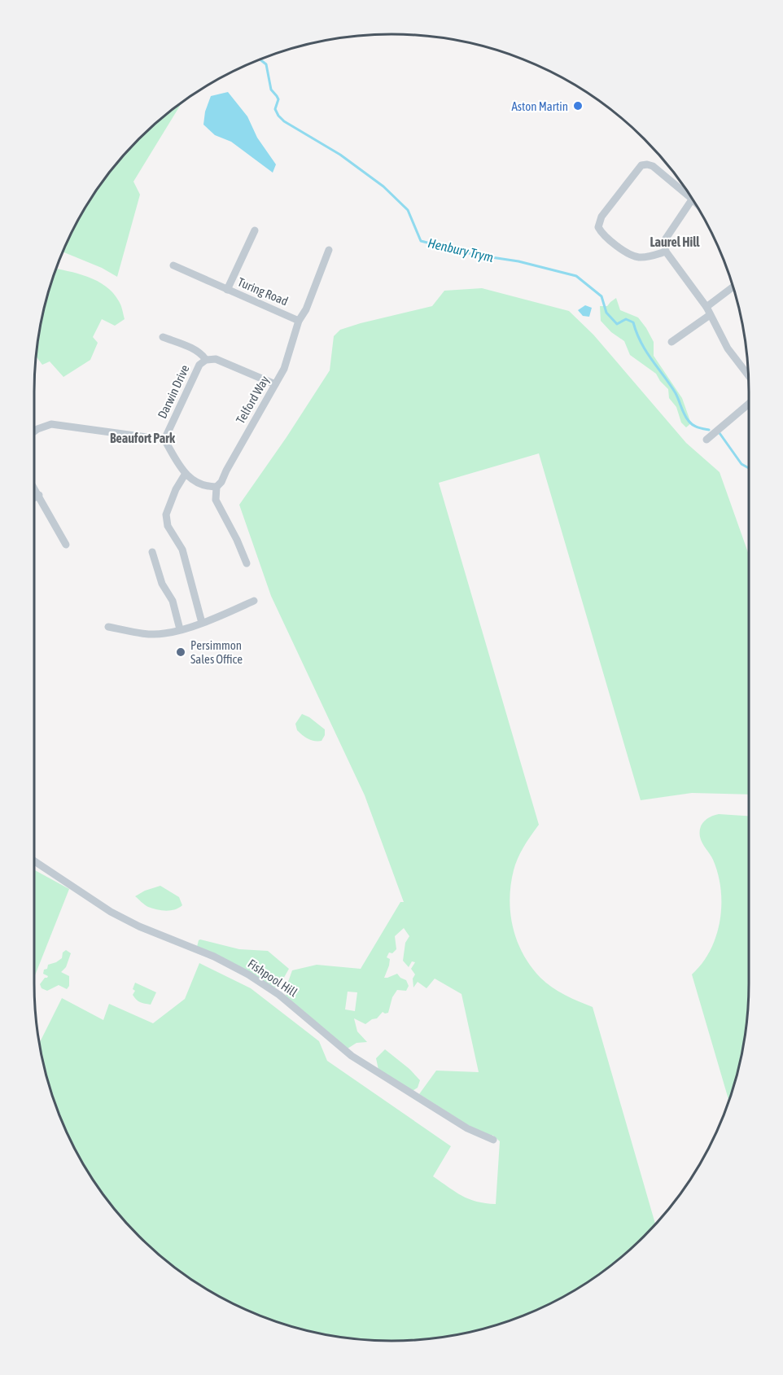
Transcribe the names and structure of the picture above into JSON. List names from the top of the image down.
{
  "streets": {
    "street": [
      "Turing Road",
      "Darwin Drive",
      "Telford Way",
      "Fishpool Hill"
    ]
  },
  "crossings": [
    ["Turing Road", "Telford Way"],
    ["Darwin Drive", "Telford Way"]
  ],
  "districts": ["Laurel Hill", "Beaufort Park"],
  "water": ["Henbury Trym"],
  "places": ["Aston Martin", "Persimmon Sales Office"]
}
